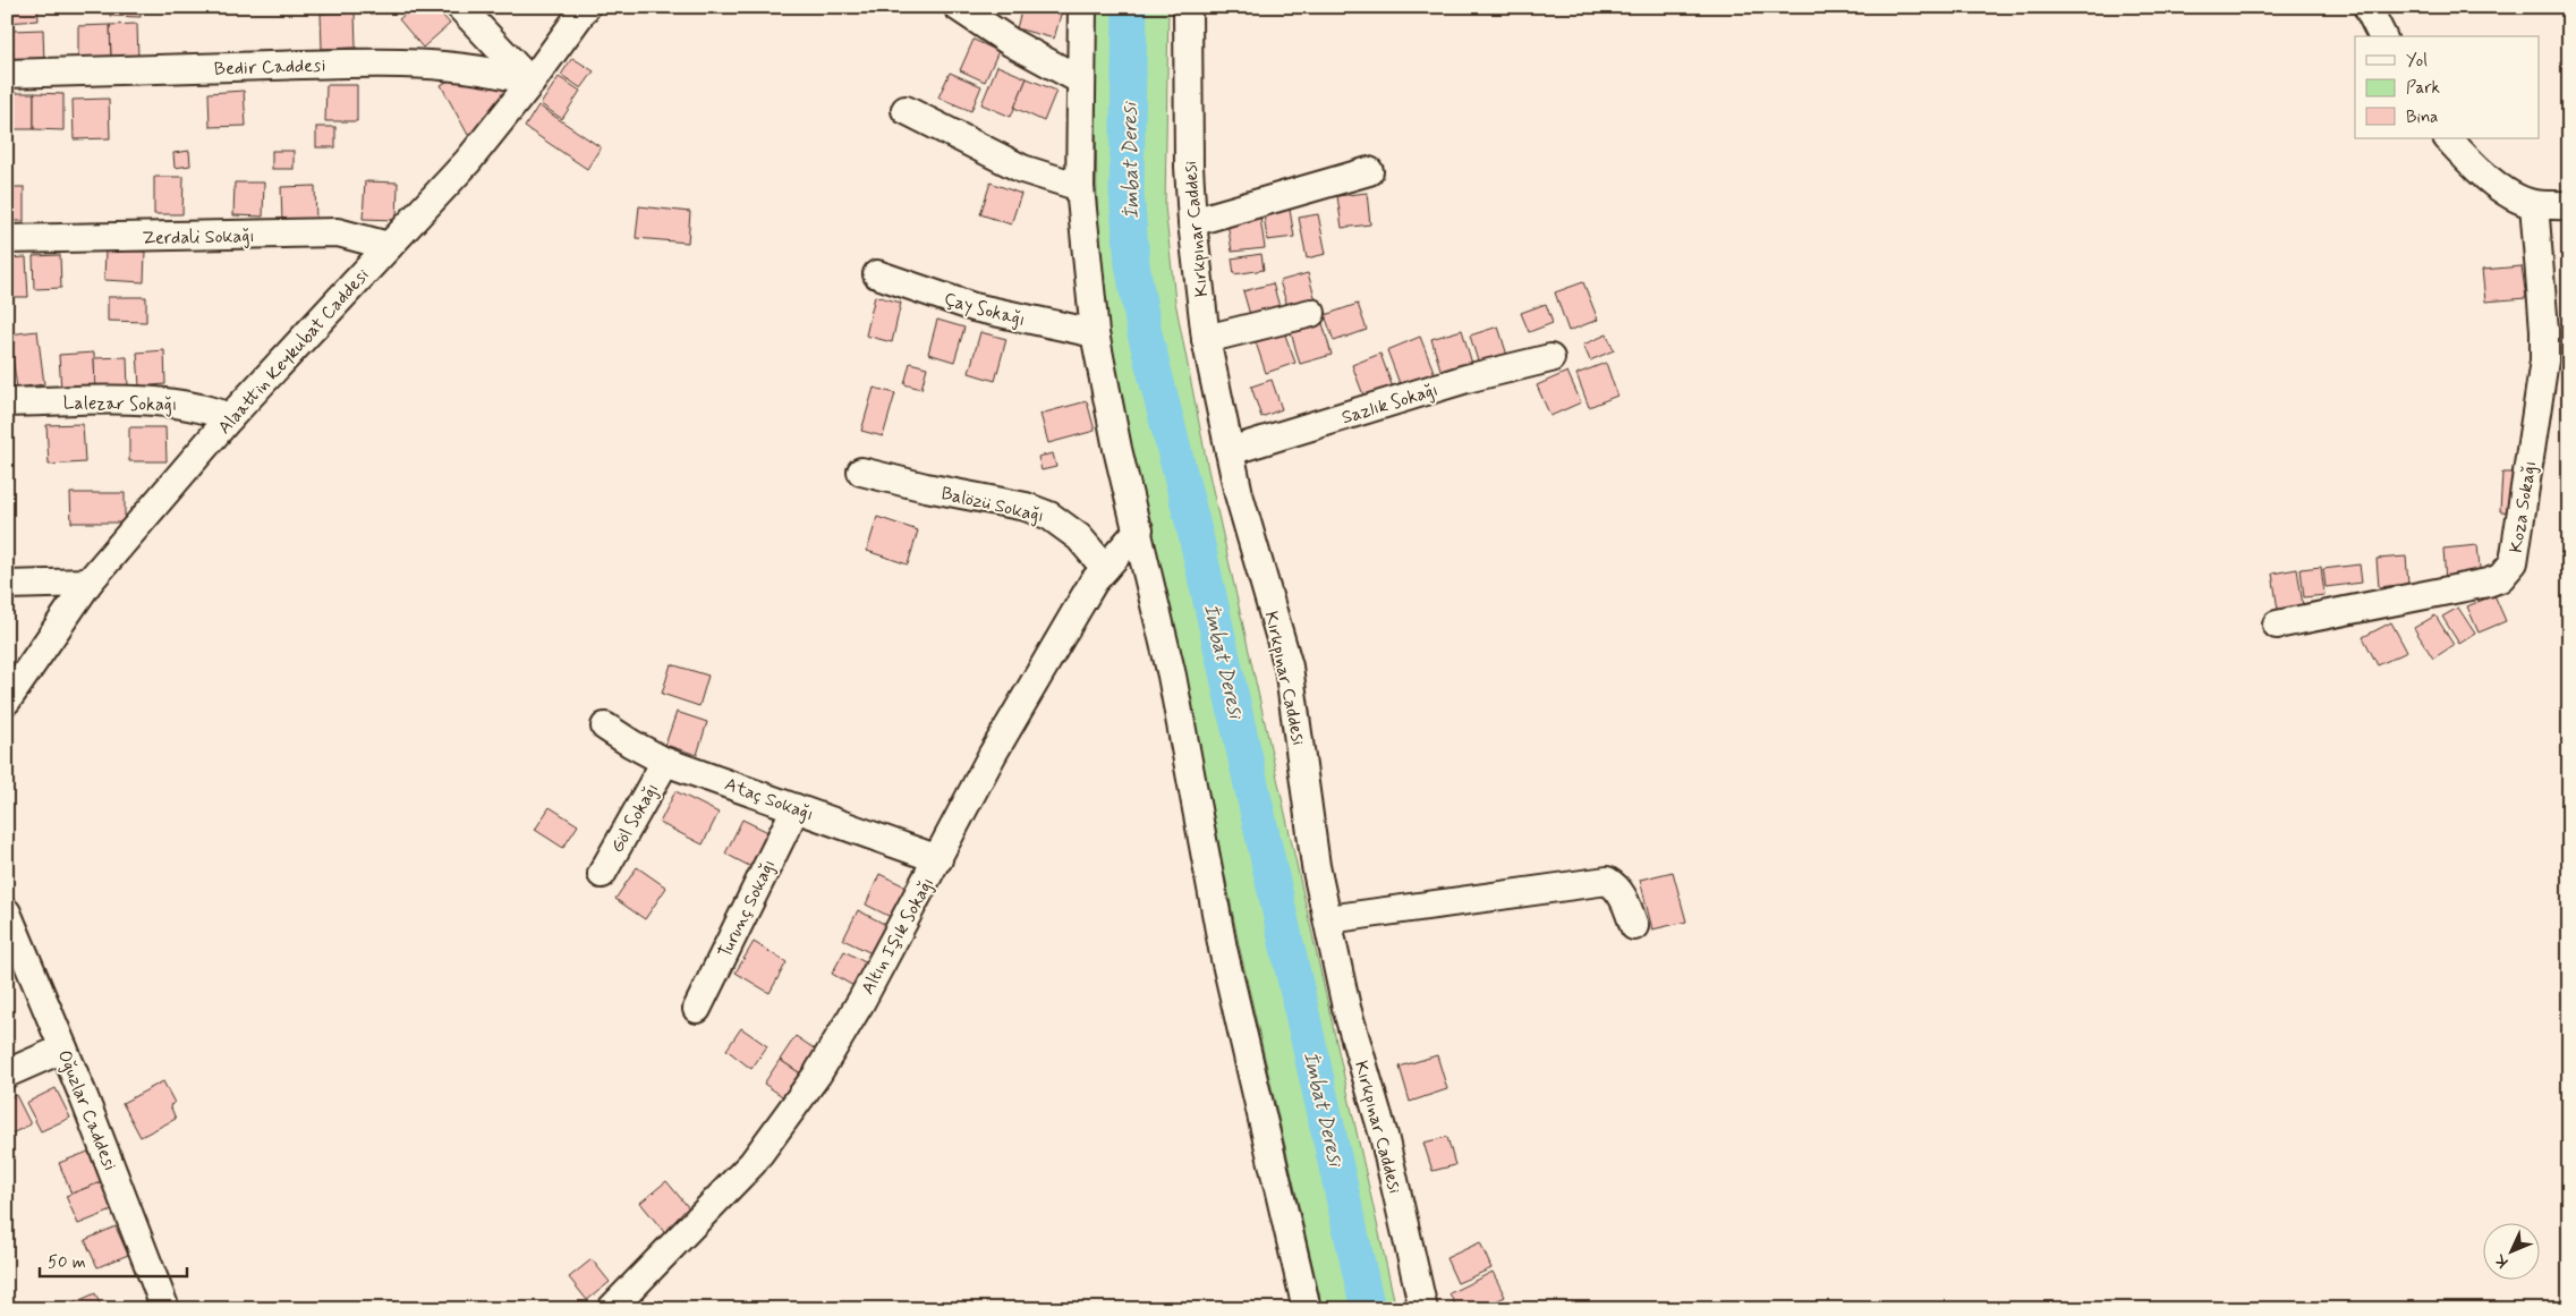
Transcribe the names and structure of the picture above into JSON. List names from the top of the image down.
{
  "streets": {
    "street": [
      "Bedir Caddesi",
      "Kırkpınar Caddesi",
      "Zerdali Sokağı",
      "Çay Sokağı",
      "Alaattin Keykubat Caddesi",
      "Lalezar Sokağı",
      "Sazlık Sokağı",
      "Balözü Sokağı",
      "Koza Sokağı",
      "Ataç Sokağı",
      "Göl Sokağı",
      "Turunç Sokağı",
      "Altın Işık Sokağı",
      "Oğuzlar Caddesi"
    ]
  },
  "crossings": [
    ["Bedir Caddesi", "Alaattin Keykubat Caddesi"],
    ["Kırkpınar Caddesi", "Sazlık Sokağı"],
    ["Zerdali Sokağı", "Alaattin Keykubat Caddesi"],
    ["Alaattin Keykubat Caddesi", "Lalezar Sokağı"],
    ["Balözü Sokağı", "Altın Işık Sokağı"],
    ["Ataç Sokağı", "Göl Sokağı"],
    ["Ataç Sokağı", "Turunç Sokağı"],
    ["Ataç Sokağı", "Altın Işık Sokağı"]
  ],
  "water": ["İmbat Deresi"],
  "legend": ["Yol", "Park", "Bina"],
  "scale_bar": "50 m",
  "north": "bottom left"
}
